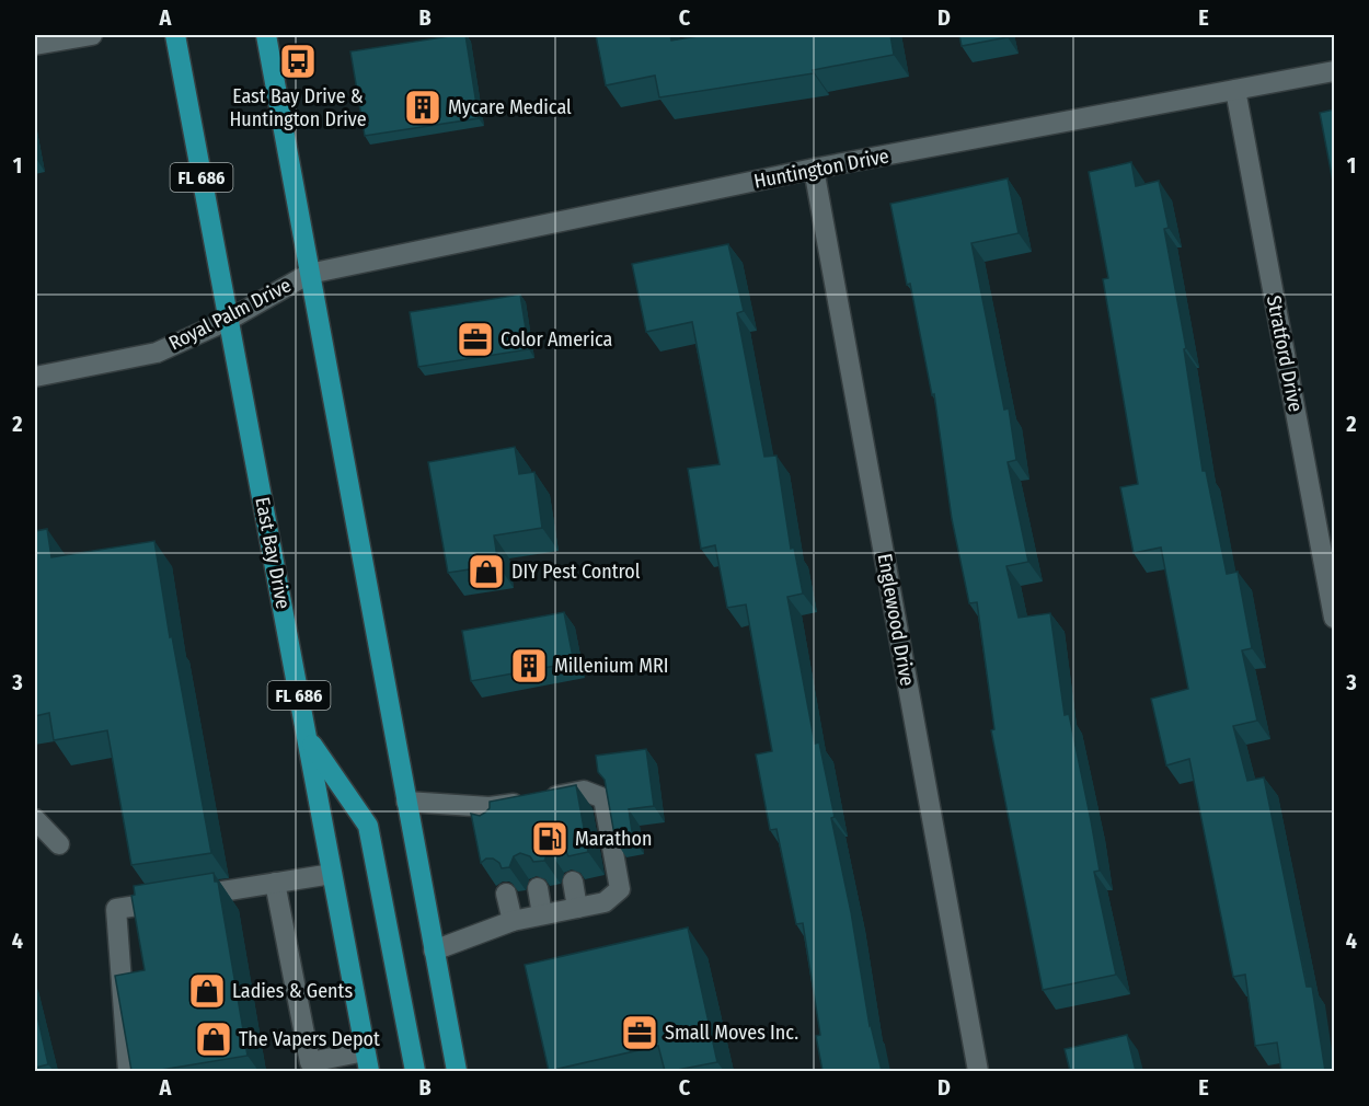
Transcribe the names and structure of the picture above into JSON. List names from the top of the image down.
{
  "streets": {
    "main road": ["FL 686", "East Bay Drive"],
    "street": [
      "Huntington Drive",
      "Royal Palm Drive",
      "Stratford Drive",
      "Englewood Drive"
    ]
  },
  "crossings": [
    ["Huntington Drive", "Royal Palm Drive"],
    ["Huntington Drive", "Stratford Drive"],
    ["Huntington Drive", "Englewood Drive"],
    ["Royal Palm Drive", "East Bay Drive"]
  ],
  "places": {
    "bus stop": ["East Bay Drive & Huntington Drive"],
    "building": ["Mycare Medical", "Millenium MRI"],
    "office": ["Color America", "Small Moves Inc."],
    "shop": ["DIY Pest Control", "Ladies & Gents", "The Vapers Depot"],
    "fuel station": ["Marathon"]
  },
  "grid": {
    "columns": [
      "A",
      "B",
      "C",
      "D",
      "E"
    ],
    "rows": [
      "1",
      "2",
      "3",
      "4"
    ]
  }
}
